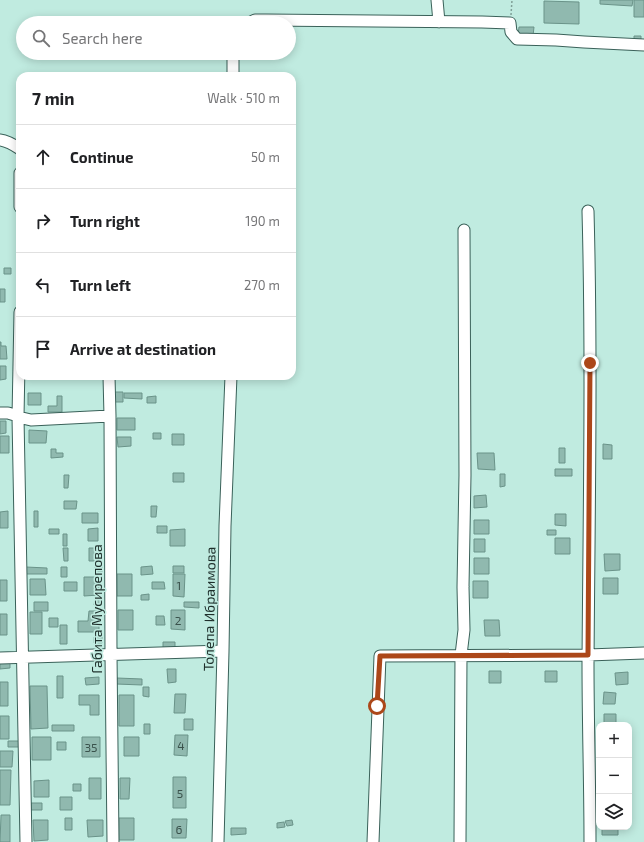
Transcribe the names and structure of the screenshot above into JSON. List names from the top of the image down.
{
  "streets": {
    "street": ["Габита Мусирепова", "Толепа Ибраимова"]
  },
  "house_numbers": [
    "1",
    "2",
    "4",
    "35",
    "5",
    "6"
  ],
  "page": {
    "search": "Search here",
    "heading": ["7 min", "Walk · 510 m"],
    "list": [
      ["Continue", "50 m"],
      ["Turn right", "190 m"],
      ["Turn left", "270 m"],
      "Arrive at destination"
    ],
    "map_buttons": ["+", "−"]
  }
}
